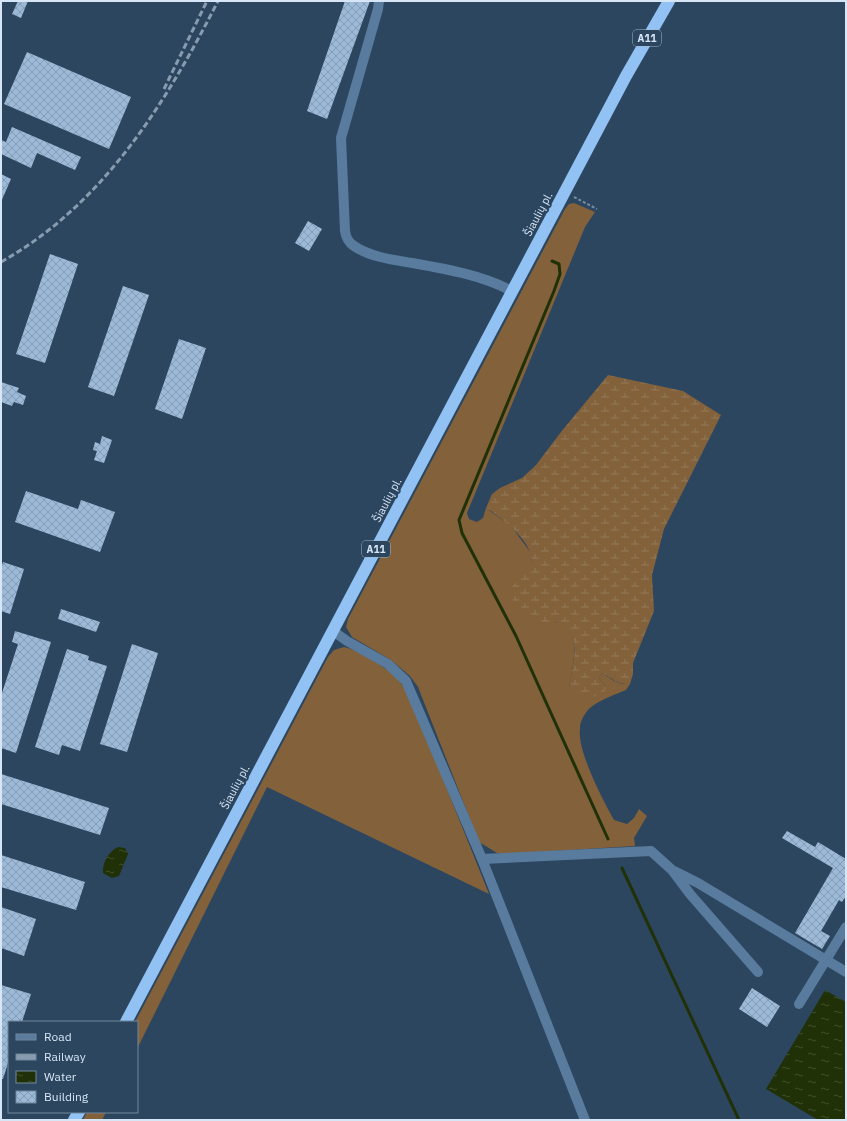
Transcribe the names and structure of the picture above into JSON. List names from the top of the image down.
{
  "streets": {
    "highway": ["A11", "Šiaulių pl."]
  },
  "legend": [
    "Road",
    "Railway",
    "Water",
    "Building"
  ]
}
